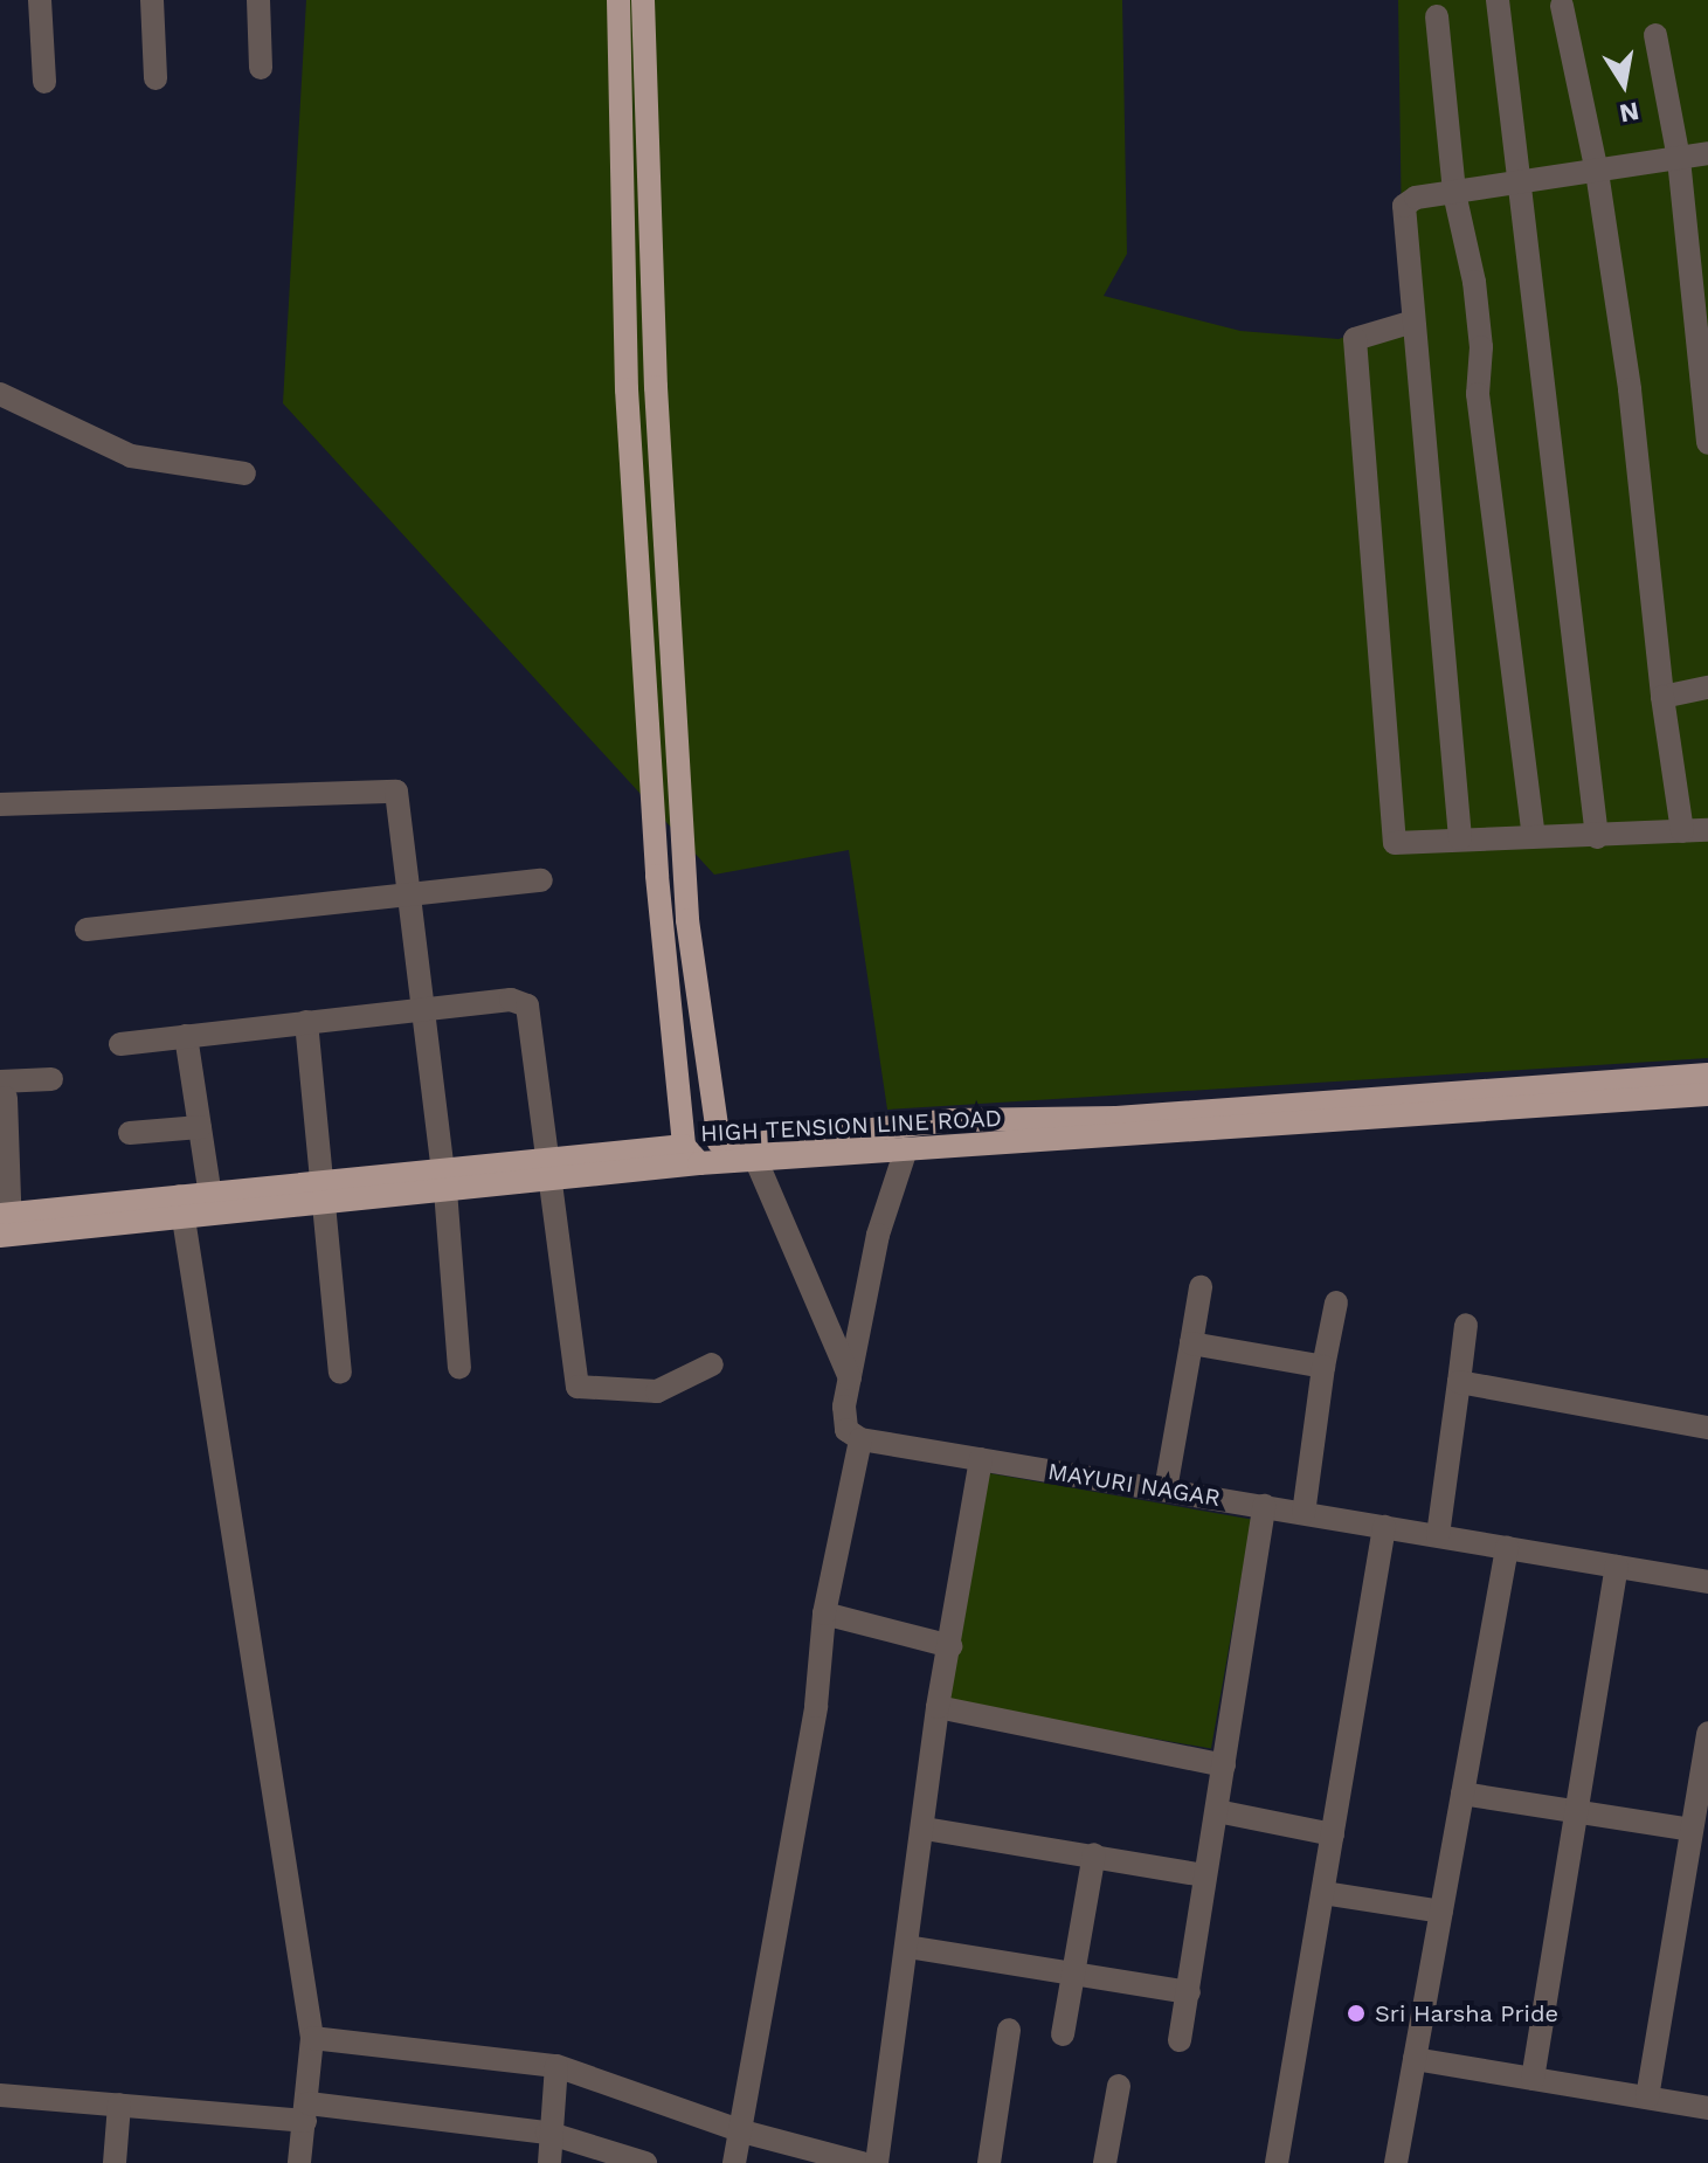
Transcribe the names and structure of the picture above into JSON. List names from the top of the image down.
{
  "streets": {
    "main road": ["HIGH TENSION LINE ROAD"],
    "street": ["MAYURI NAGAR"]
  },
  "places": ["Sri Harsha Pride"],
  "north": "bottom"
}
